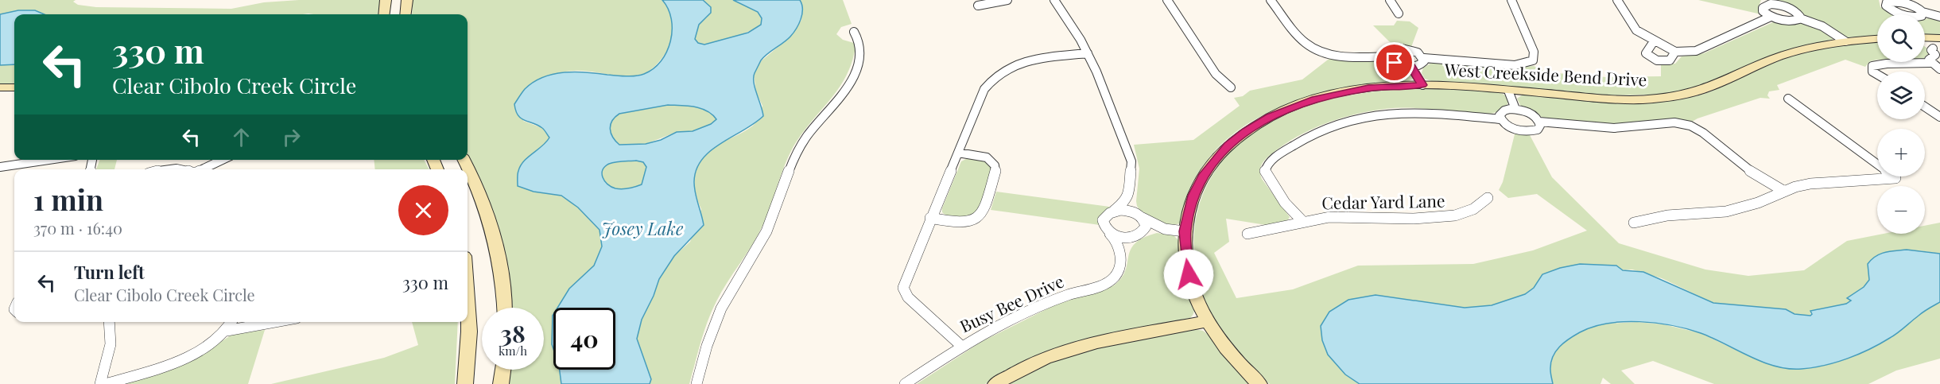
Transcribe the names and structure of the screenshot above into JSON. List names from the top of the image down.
{
  "streets": {
    "street": ["West Creekside Bend Drive", "Cedar Yard Lane", "Busy Bee Drive"]
  },
  "water": ["Josey Lake"],
  "page": {
    "map_buttons": ["+", "−"],
    "turn": ["330 m", "Clear Cibolo Creek Circle"],
    "heading": ["1 min", "370 m · 16:40"],
    "list": [
      {
        "name": "Turn left",
        "note": "Clear Cibolo Creek Circle",
        "value": "330 m"
      }
    ],
    "speed": "38 km/h",
    "limit": "40"
  }
}
